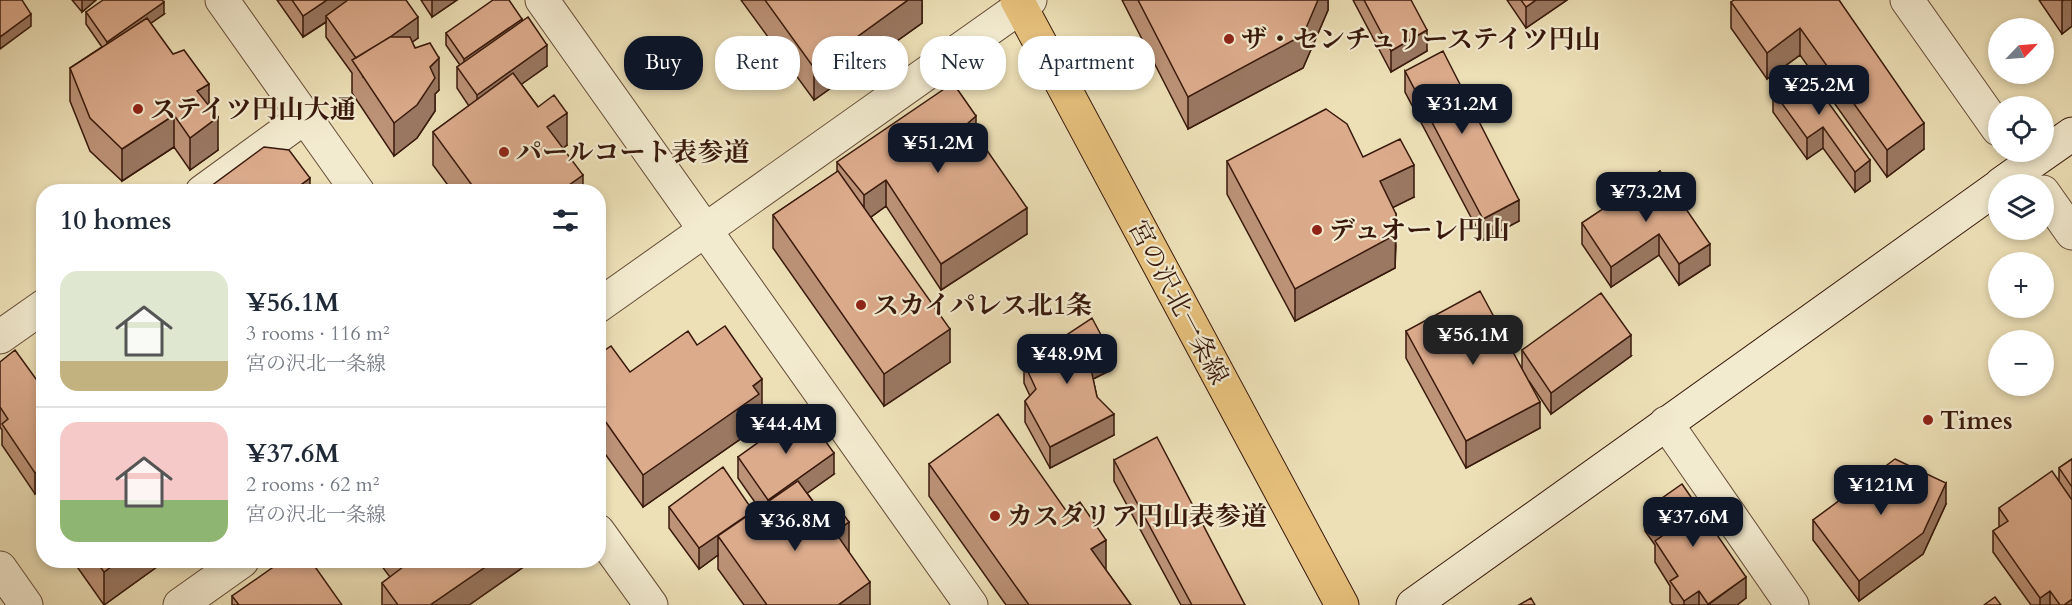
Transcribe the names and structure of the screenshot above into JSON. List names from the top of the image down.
{
  "streets": {
    "main road": ["宮の沢北一条線"]
  },
  "places": [
    "ザ・センチュリーステイツ円山",
    "ステイツ円山大通",
    "パールコート表参道",
    "デュオーレ円山",
    "スカイパレス北1条",
    "Times",
    "カスタリア円山表参道"
  ],
  "north": "top right",
  "page": {
    "map_buttons": ["+", "−"],
    "chip": [
      "Buy",
      "Rent",
      "Filters",
      "New",
      "Apartment"
    ],
    "price": [
      "¥25.2M",
      "¥31.2M",
      "¥51.2M",
      "¥73.2M",
      "¥56.1M",
      "¥48.9M",
      "¥44.4M",
      "¥121M",
      "¥37.6M",
      "¥36.8M"
    ],
    "heading": "10 homes",
    "list": [
      {
        "name": "¥56.1M",
        "note": "3 rooms · 116 m² · 宮の沢北一条線"
      },
      {
        "name": "¥37.6M",
        "note": "2 rooms · 62 m² · 宮の沢北一条線"
      }
    ]
  }
}
